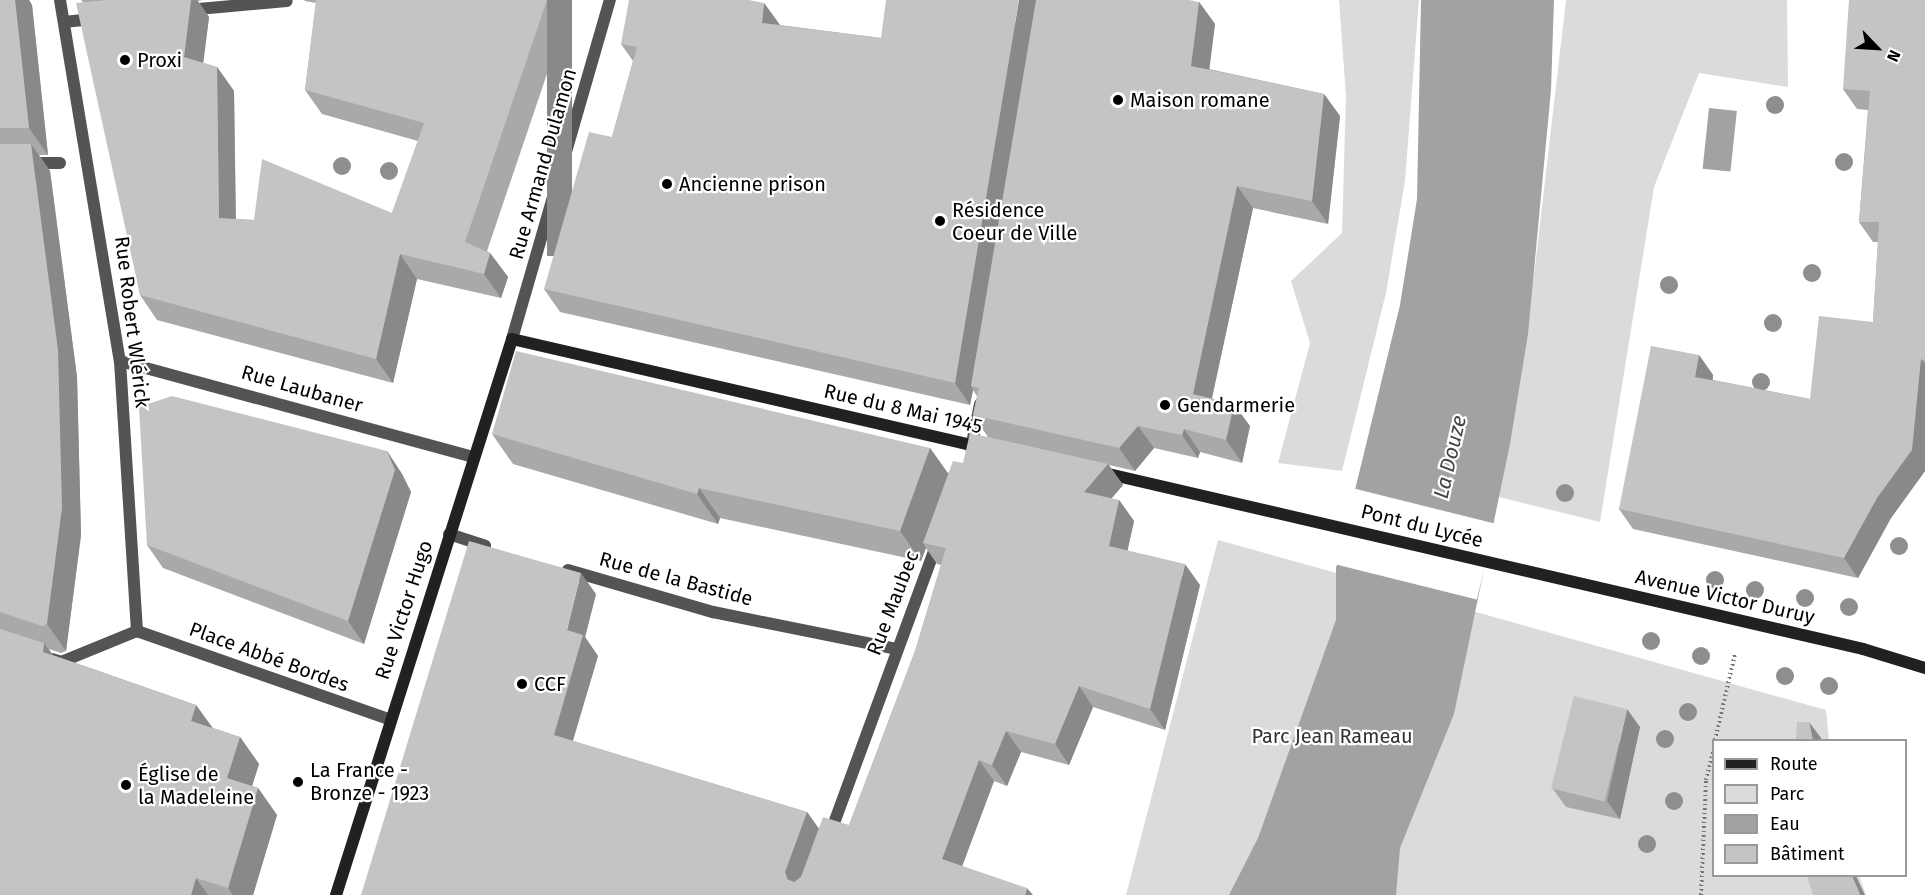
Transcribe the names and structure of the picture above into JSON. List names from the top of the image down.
{
  "streets": {
    "main road": [
      "Rue du 8 Mai 1945",
      "Pont du Lycée",
      "Avenue Victor Duruy",
      "Rue Victor Hugo"
    ],
    "street": [
      "Rue Armand Dulamon",
      "Rue Robert Wlérick",
      "Rue Laubaner",
      "Rue de la Bastide",
      "Rue Maubec",
      "Place Abbé Bordes"
    ]
  },
  "crossings": [
    ["Rue Armand Dulamon", "Rue du 8 Mai 1945"],
    ["Rue Armand Dulamon", "Rue Victor Hugo"],
    ["Rue Robert Wlérick", "Rue Laubaner"],
    ["Rue Robert Wlérick", "Place Abbé Bordes"],
    ["Rue Laubaner", "Rue Victor Hugo"],
    ["Rue du 8 Mai 1945", "Rue Victor Hugo"],
    ["Pont du Lycée", "Avenue Victor Duruy"],
    ["Rue de la Bastide", "Rue Maubec"],
    ["Rue Victor Hugo", "Place Abbé Bordes"]
  ],
  "water": ["La Douze"],
  "parks": ["Parc Jean Rameau"],
  "places": [
    "Proxi",
    "Maison romane",
    "Ancienne prison",
    "Résidence Coeur de Ville",
    "Gendarmerie",
    "CCF",
    "La France - Bronze - 1923",
    "Église de la Madeleine"
  ],
  "legend": [
    "Route",
    "Parc",
    "Eau",
    "Bâtiment"
  ],
  "north": "bottom right"
}
